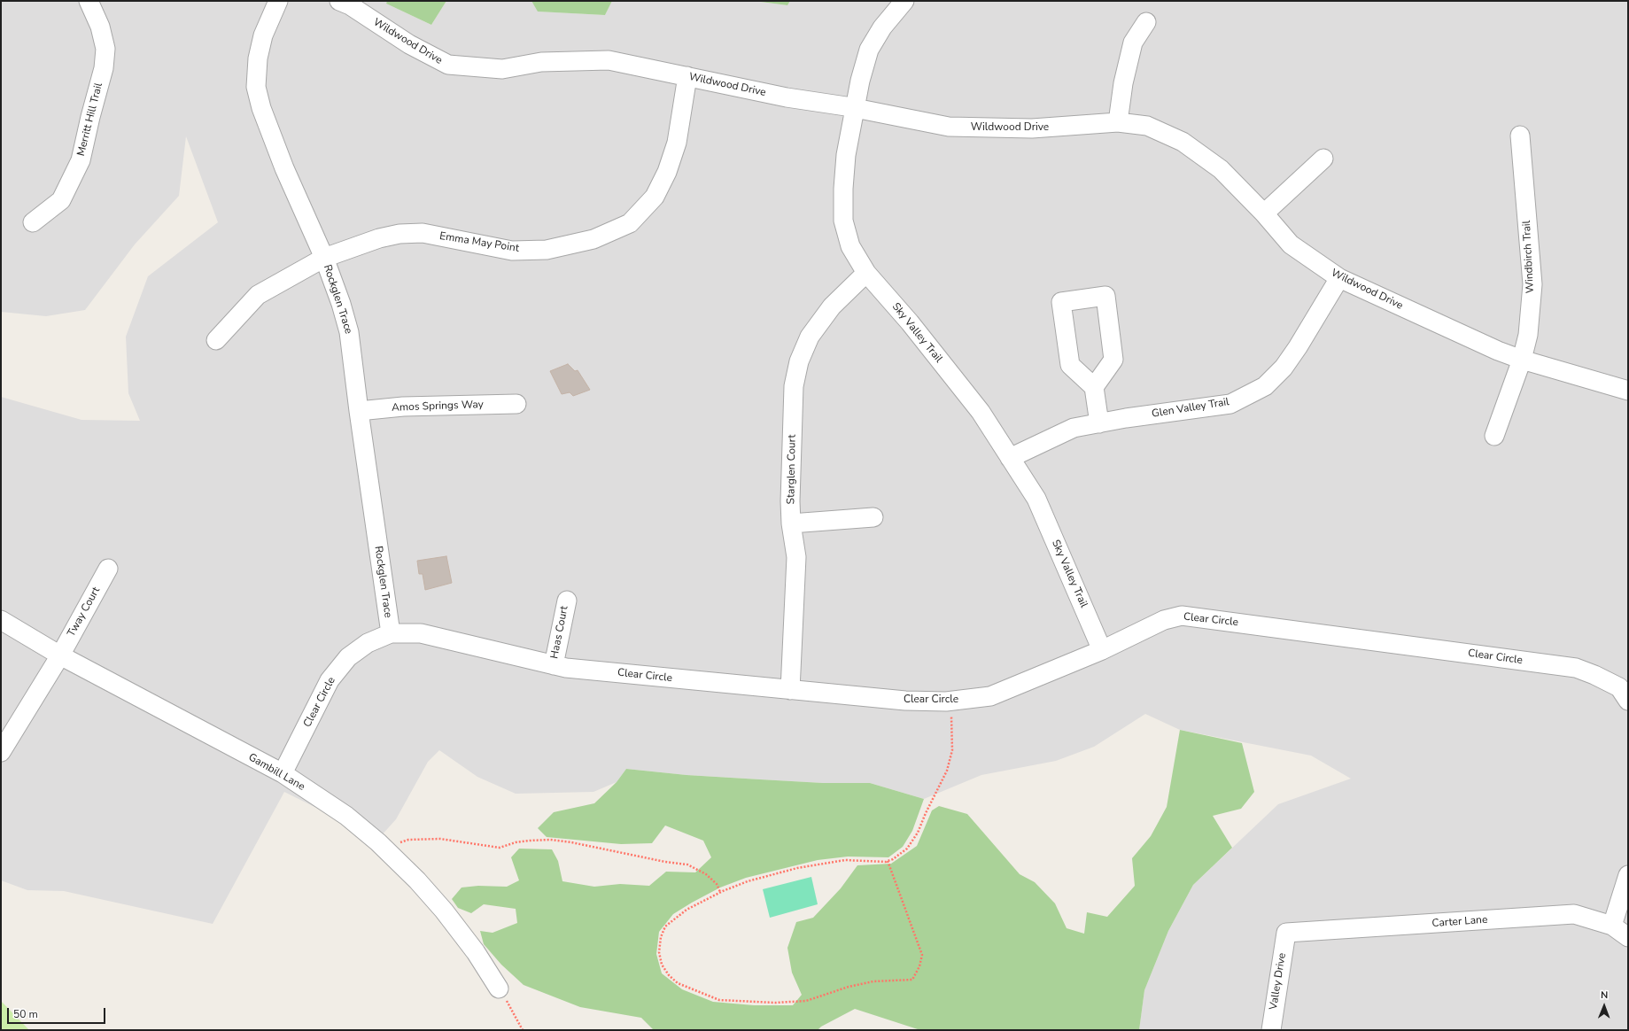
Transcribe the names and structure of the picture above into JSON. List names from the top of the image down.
{
  "streets": {
    "street": [
      "Wildwood Drive",
      "Merritt Hill Trail",
      "Emma May Point",
      "Windbirch Trail",
      "Rockglen Trace",
      "Sky Valley Trail",
      "Amos Springs Way",
      "Glen Valley Trail",
      "Starglen Court",
      "Tway Court",
      "Clear Circle",
      "Haas Court",
      "Gambill Lane",
      "Carter Lane",
      "Valley Drive"
    ]
  },
  "crossings": [
    ["Wildwood Drive", "Emma May Point"],
    ["Wildwood Drive", "Windbirch Trail"],
    ["Wildwood Drive", "Sky Valley Trail"],
    ["Wildwood Drive", "Glen Valley Trail"],
    ["Emma May Point", "Rockglen Trace"],
    ["Rockglen Trace", "Amos Springs Way"],
    ["Rockglen Trace", "Clear Circle"],
    ["Sky Valley Trail", "Glen Valley Trail"],
    ["Sky Valley Trail", "Starglen Court"],
    ["Sky Valley Trail", "Clear Circle"],
    ["Starglen Court", "Clear Circle"],
    ["Tway Court", "Gambill Lane"],
    ["Clear Circle", "Haas Court"],
    ["Clear Circle", "Gambill Lane"],
    ["Carter Lane", "Valley Drive"]
  ],
  "scale_bar": "50 m",
  "north": "top"
}
